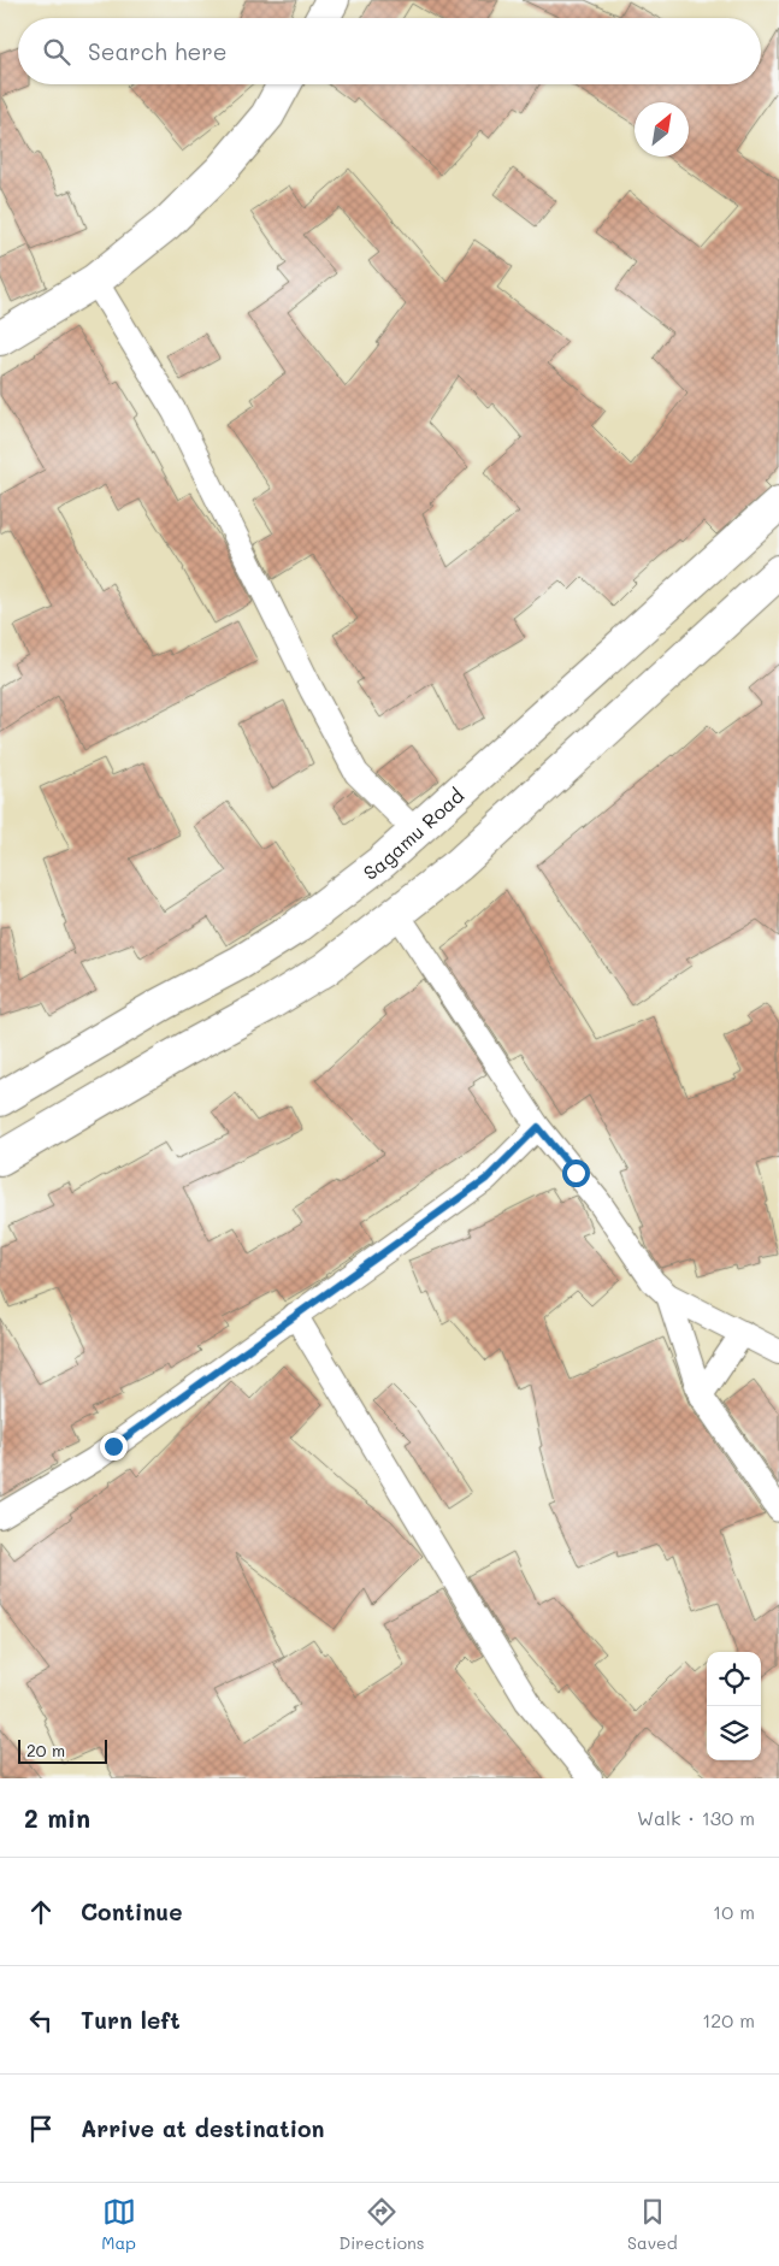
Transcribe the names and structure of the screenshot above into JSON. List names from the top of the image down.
{
  "streets": {
    "main road": ["Sagamu Road"]
  },
  "scale_bar": "20 m",
  "north": "top right",
  "page": {
    "search": "Search here",
    "scale": "20 m",
    "heading": ["2 min", "Walk · 130 m"],
    "list": [
      ["Continue", "10 m"],
      ["Turn left", "120 m"],
      "Arrive at destination"
    ],
    "nav": ["Map", "Directions", "Saved"]
  }
}
